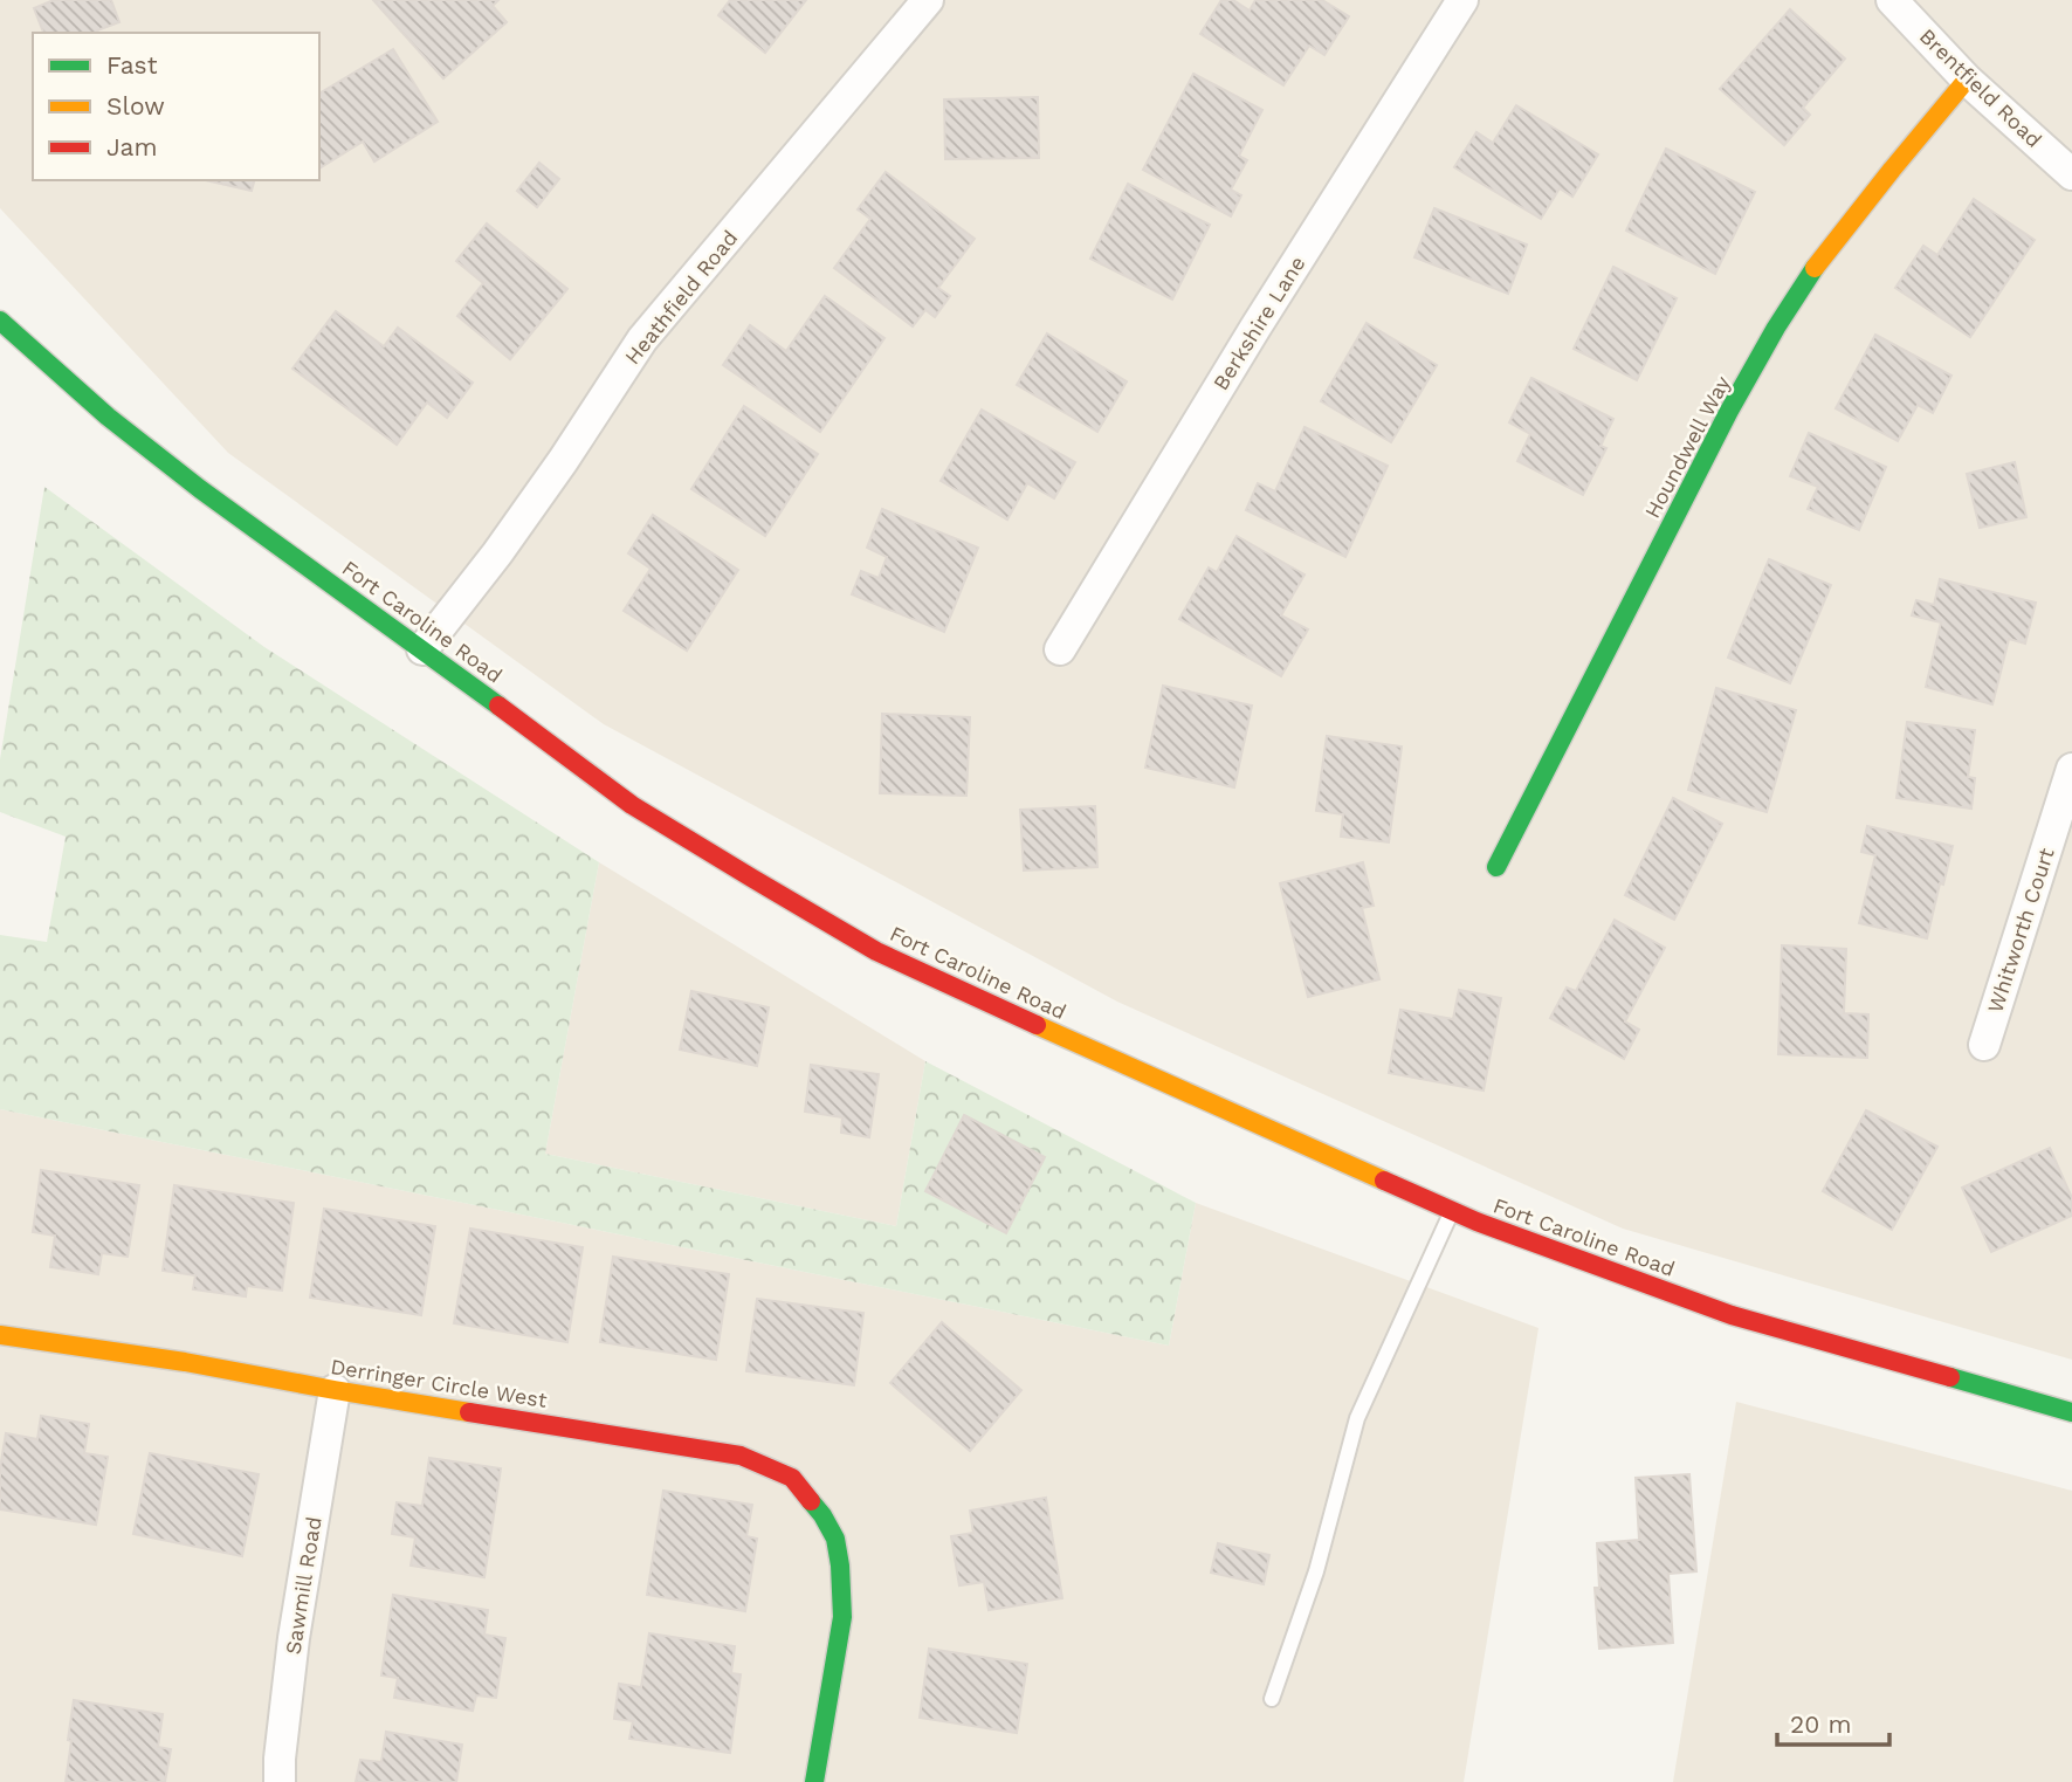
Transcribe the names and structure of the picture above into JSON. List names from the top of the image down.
{
  "streets": {
    "street": [
      "Brentfield Road",
      "Heathfield Road",
      "Berkshire Lane",
      "Houndwell Way",
      "Fort Caroline Road",
      "Whitworth Court",
      "Derringer Circle West",
      "Sawmill Road"
    ]
  },
  "crossings": [
    ["Brentfield Road", "Houndwell Way"],
    ["Heathfield Road", "Fort Caroline Road"],
    ["Derringer Circle West", "Sawmill Road"]
  ],
  "legend": ["Fast", "Slow", "Jam"],
  "scale_bar": "20 m"
}
